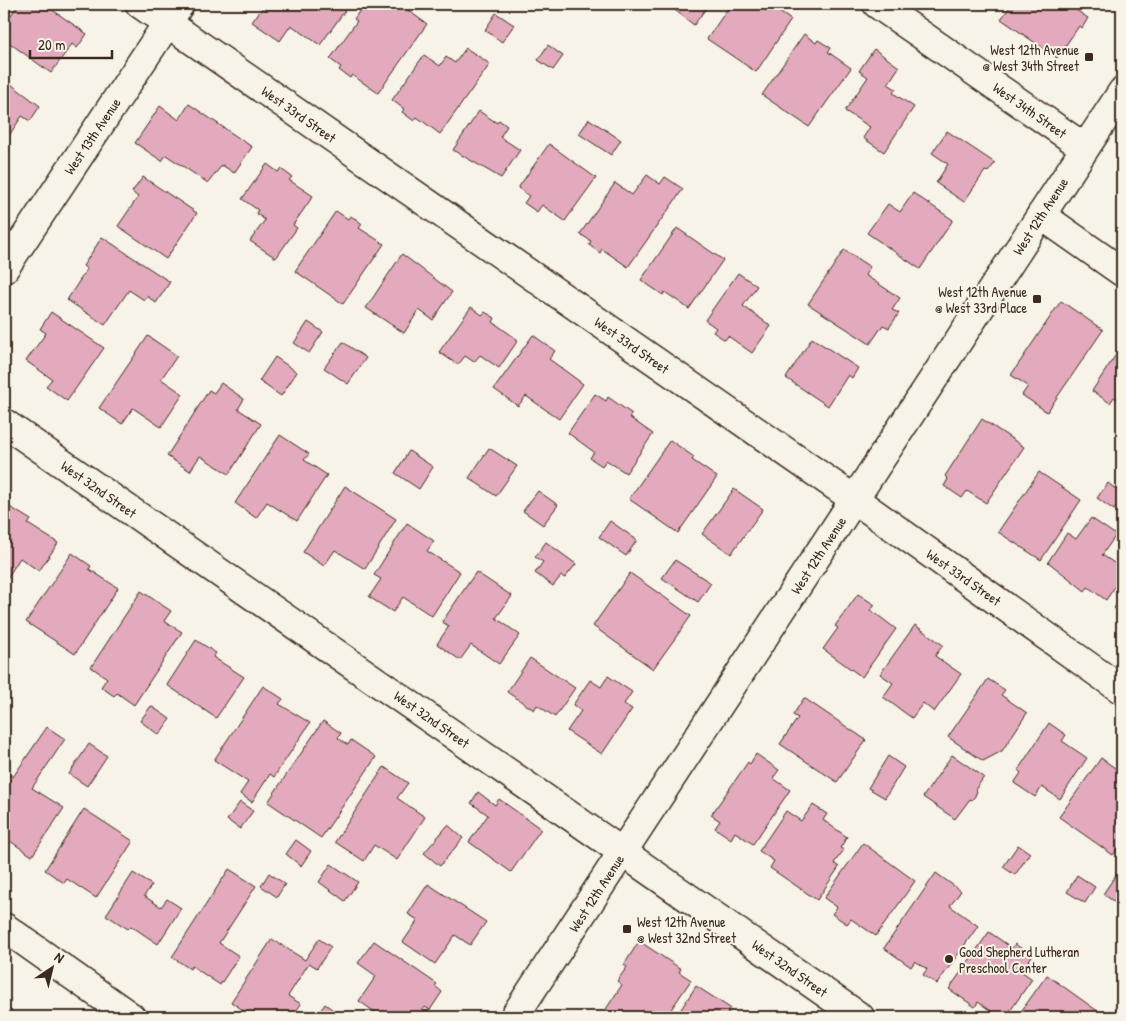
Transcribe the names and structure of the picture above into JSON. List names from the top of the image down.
{
  "streets": {
    "street": [
      "West 34th Street",
      "West 33rd Street",
      "West 13th Avenue",
      "West 12th Avenue",
      "West 32nd Street"
    ]
  },
  "crossings": [
    ["West 34th Street", "West 12th Avenue"],
    ["West 33rd Street", "West 13th Avenue"],
    ["West 33rd Street", "West 12th Avenue"],
    ["West 12th Avenue", "West 32nd Street"]
  ],
  "places": {
    "transit": ["West 12th Avenue @ West 34th Street", "West 12th Avenue @ West 33rd Place", "West 12th Avenue @ West 32nd Street"],
    "other": ["Good Shepherd Lutheran Preschool Center"]
  },
  "scale_bar": "20 m",
  "north": "top right"
}
